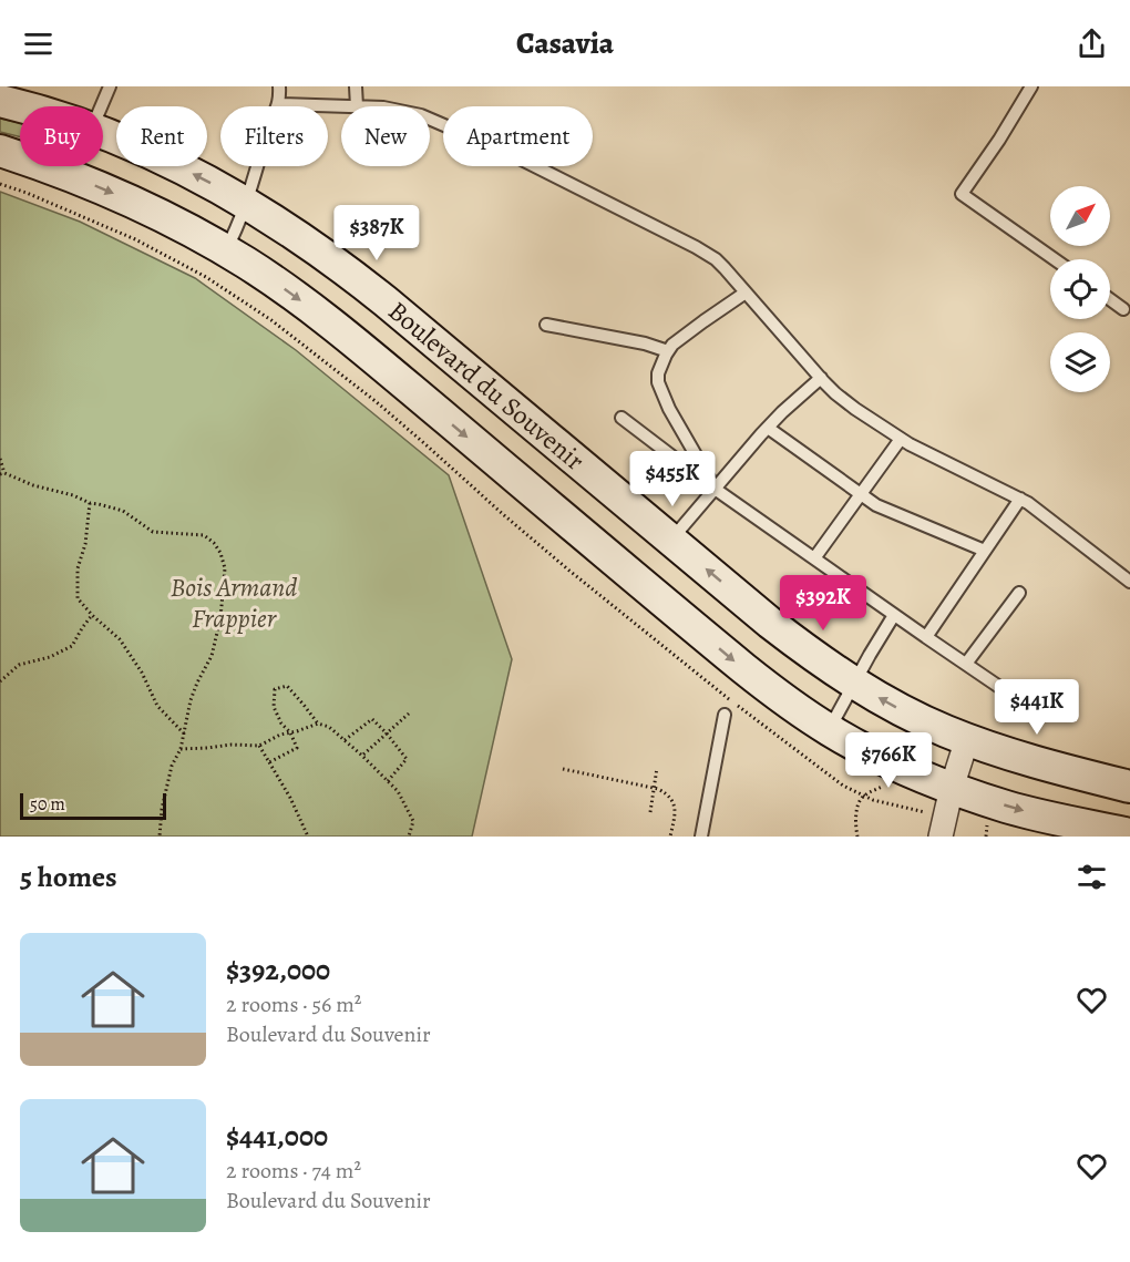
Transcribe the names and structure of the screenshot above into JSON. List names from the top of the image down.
{
  "streets": {
    "street": ["Boulevard du Souvenir"]
  },
  "parks": ["Bois Armand Frappier"],
  "scale_bar": "50 m",
  "north": "top right",
  "page": {
    "header": "Casavia",
    "chip": [
      "Buy",
      "Rent",
      "Filters",
      "New",
      "Apartment"
    ],
    "price": [
      "$387K",
      "$455K",
      "$392K",
      "$441K",
      "$766K"
    ],
    "scale": "50 m",
    "heading": "5 homes",
    "list": [
      {
        "name": "$392,000",
        "note": "2 rooms · 56 m² · Boulevard du Souvenir"
      },
      {
        "name": "$441,000",
        "note": "2 rooms · 74 m² · Boulevard du Souvenir"
      }
    ]
  }
}
